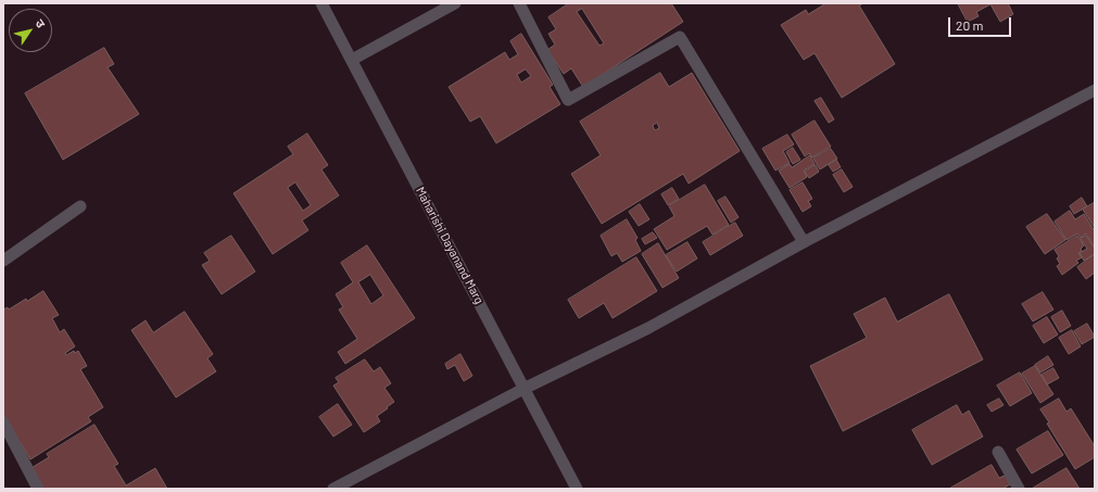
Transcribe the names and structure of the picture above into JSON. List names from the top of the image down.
{
  "streets": {
    "street": ["Maharishi Dayanand Marg"]
  },
  "scale_bar": "20 m",
  "north": "top right"
}
